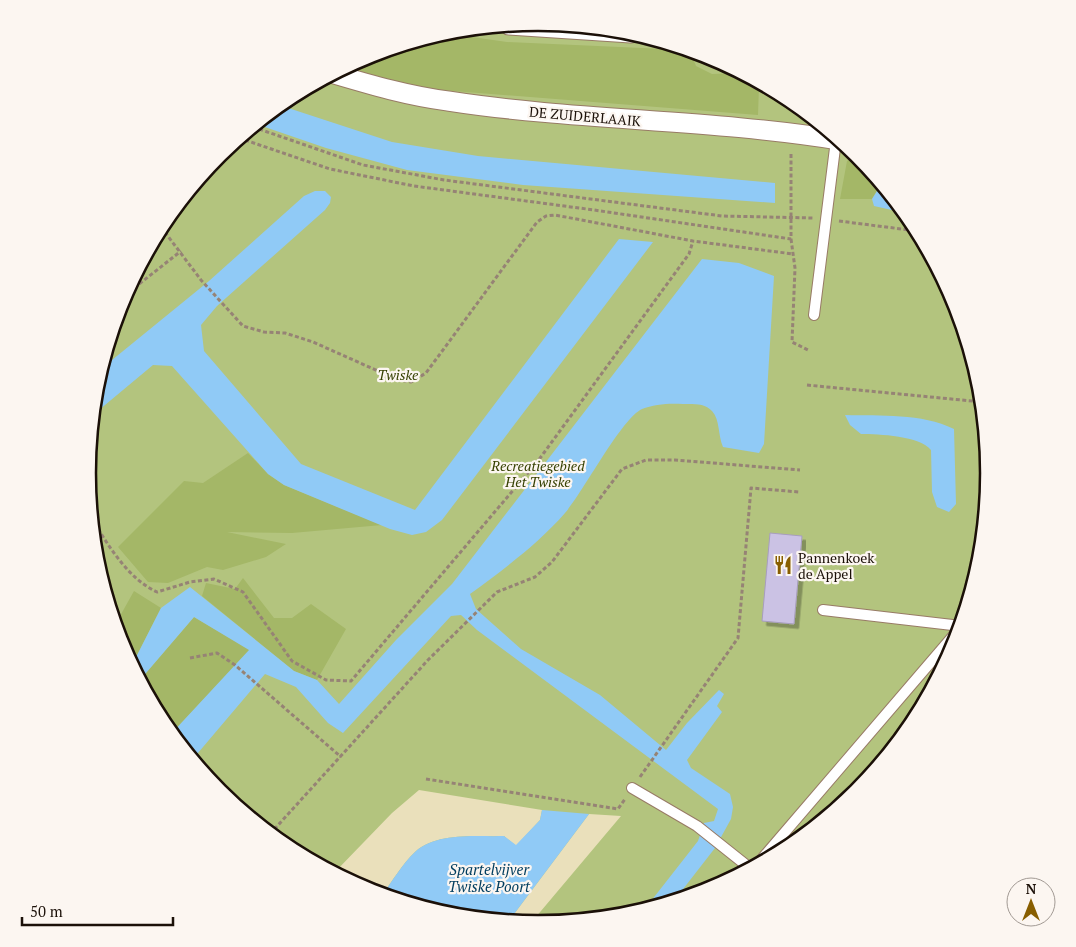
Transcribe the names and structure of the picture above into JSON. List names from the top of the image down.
{
  "streets": {
    "street": ["DE ZUIDERLAAIK"]
  },
  "water": ["Spartelvijver Twiske Poort"],
  "parks": ["Twiske", "Recreatiegebied Het Twiske"],
  "places": {
    "restaurant": ["Pannenkoek de Appel"]
  },
  "scale_bar": "50 m",
  "north": "top"
}
